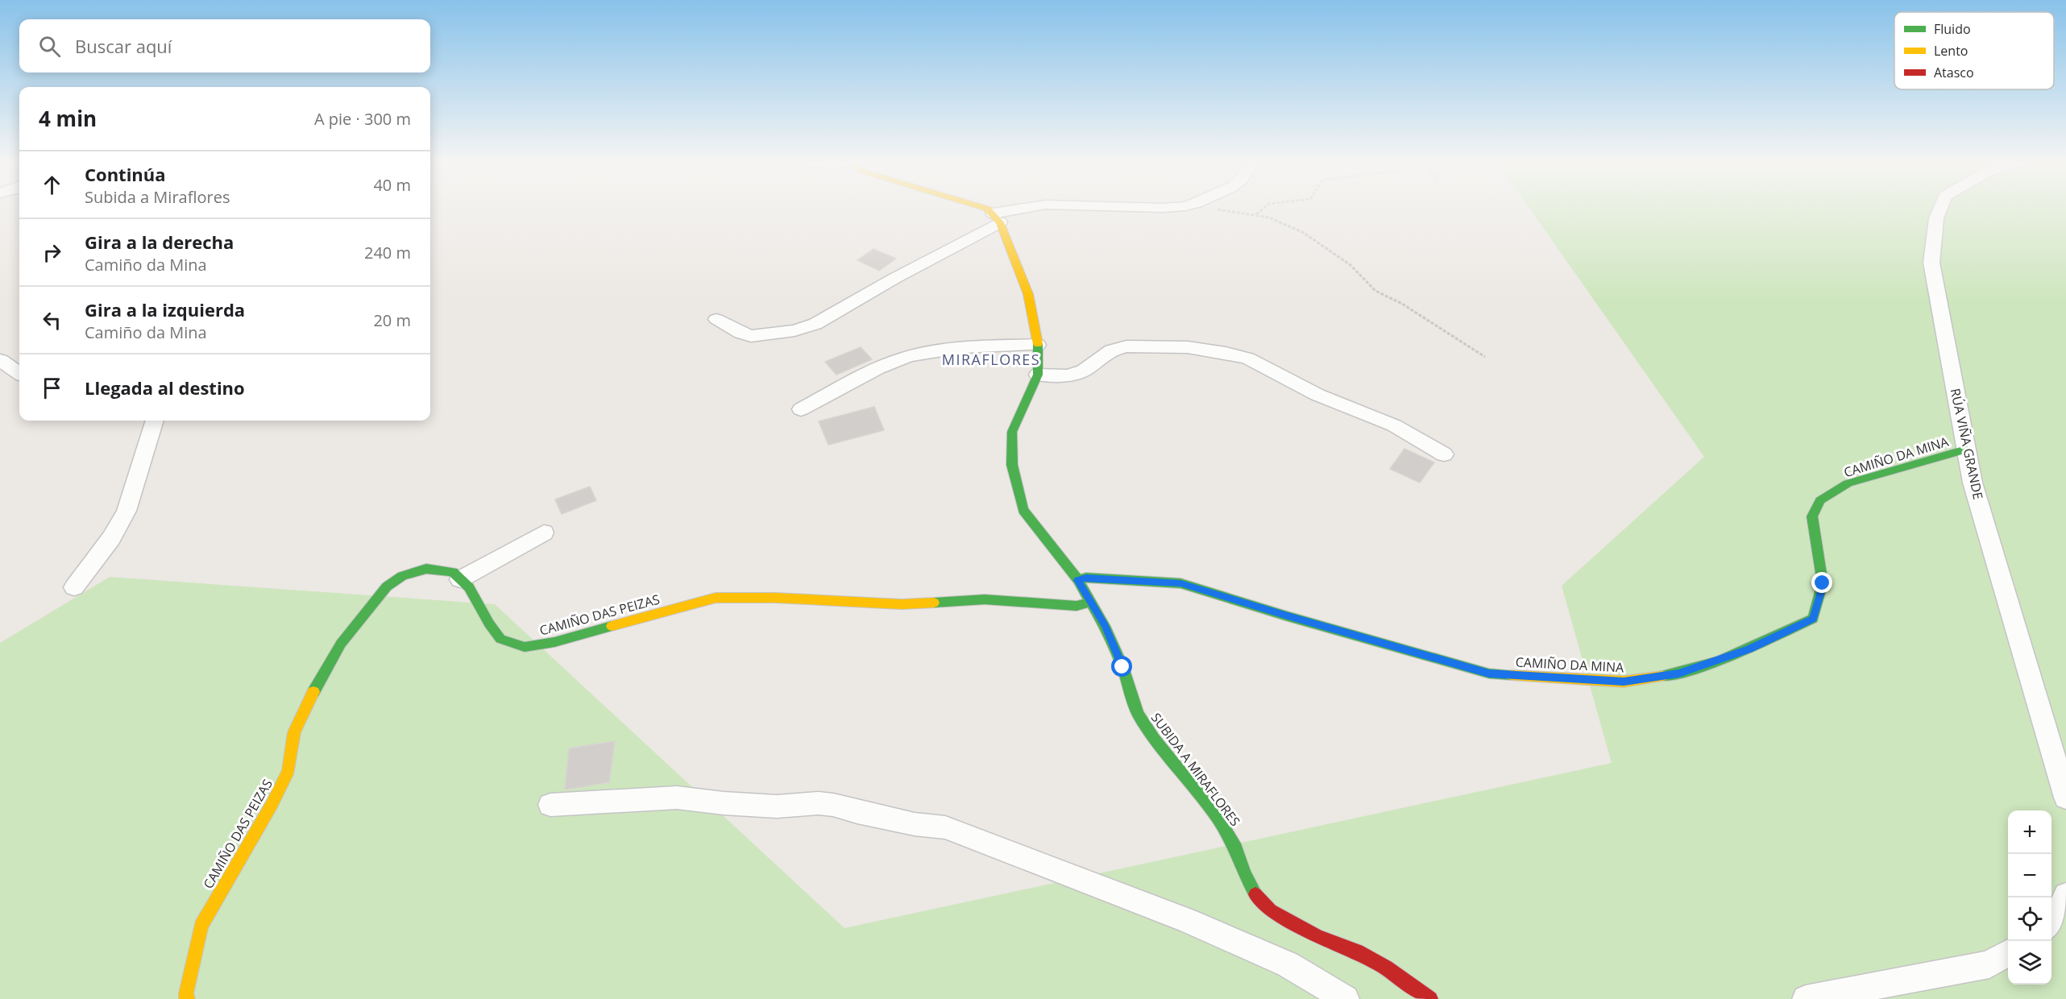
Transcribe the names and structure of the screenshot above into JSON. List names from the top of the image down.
{
  "streets": {
    "street": [
      "RÚA VIÑA GRANDE",
      "CAMIÑO DA MINA",
      "CAMIÑO DAS PEIZAS",
      "SUBIDA A MIRAFLORES"
    ]
  },
  "crossings": [
    ["RÚA VIÑA GRANDE", "CAMIÑO DA MINA"],
    ["CAMIÑO DA MINA", "SUBIDA A MIRAFLORES"],
    ["CAMIÑO DAS PEIZAS", "SUBIDA A MIRAFLORES"]
  ],
  "districts": ["MIRAFLORES"],
  "legend": ["Fluido", "Lento", "Atasco"],
  "page": {
    "search": "Buscar aquí",
    "heading": ["4 min", "A pie · 300 m"],
    "list": [
      ["Continúa", "Subida a Miraflores", "40 m"],
      ["Gira a la derecha", "Camiño da Mina", "240 m"],
      ["Gira a la izquierda", "Camiño da Mina", "20 m"],
      "Llegada al destino"
    ],
    "map_buttons": ["+", "−"]
  }
}
